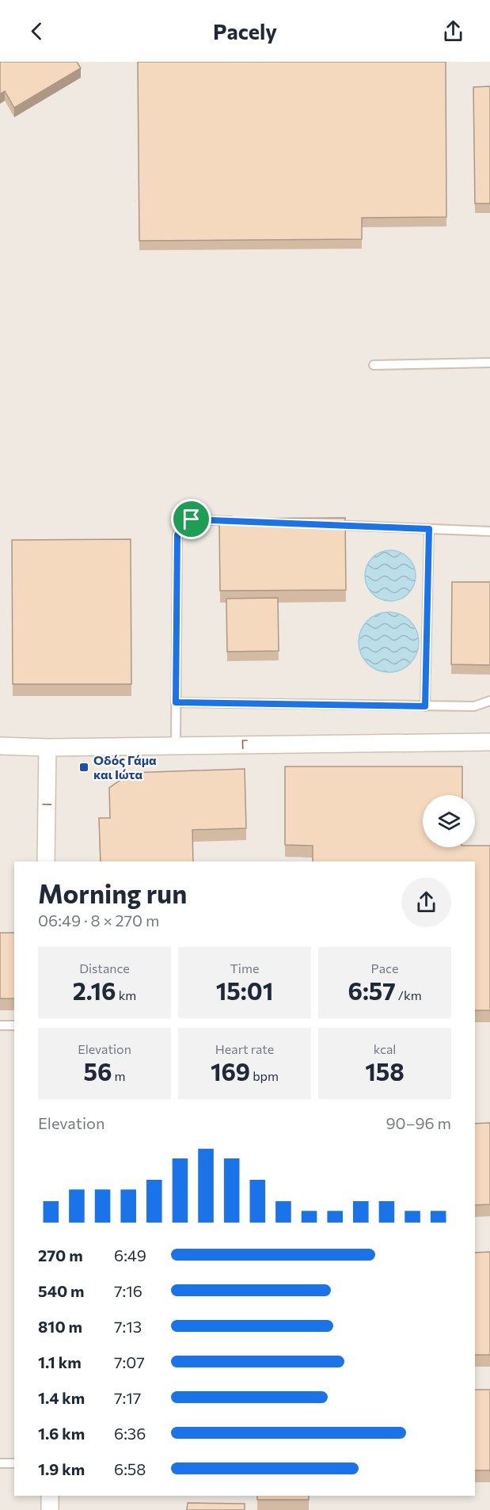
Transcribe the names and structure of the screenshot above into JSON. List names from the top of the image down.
{
  "streets": {
    "street": ["Γ", "Ι"]
  },
  "crossings": [
    ["Γ", "Ι"]
  ],
  "places": {
    "transit": ["Οδός Γάμα και Ιώτα"]
  },
  "page": {
    "header": "Pacely",
    "heading": ["Morning run", "06:49 · 8 × 270 m"],
    "stats": [
      ["Distance", "2.16 km"],
      ["Time", "15:01"],
      ["Pace", "6:57 /km"],
      ["Elevation", "56 m"],
      ["Heart rate", "169 bpm"],
      ["kcal", "158"]
    ],
    "chart": ["Elevation", "90–96 m"],
    "list": [
      {
        "name": "270 m",
        "note": "6:49"
      },
      {
        "name": "540 m",
        "note": "7:16"
      },
      {
        "name": "810 m",
        "note": "7:13"
      },
      {
        "name": "1.1 km",
        "note": "7:07"
      },
      {
        "name": "1.4 km",
        "note": "7:17"
      },
      {
        "name": "1.6 km",
        "note": "6:36"
      },
      {
        "name": "1.9 km",
        "note": "6:58"
      }
    ]
  }
}
